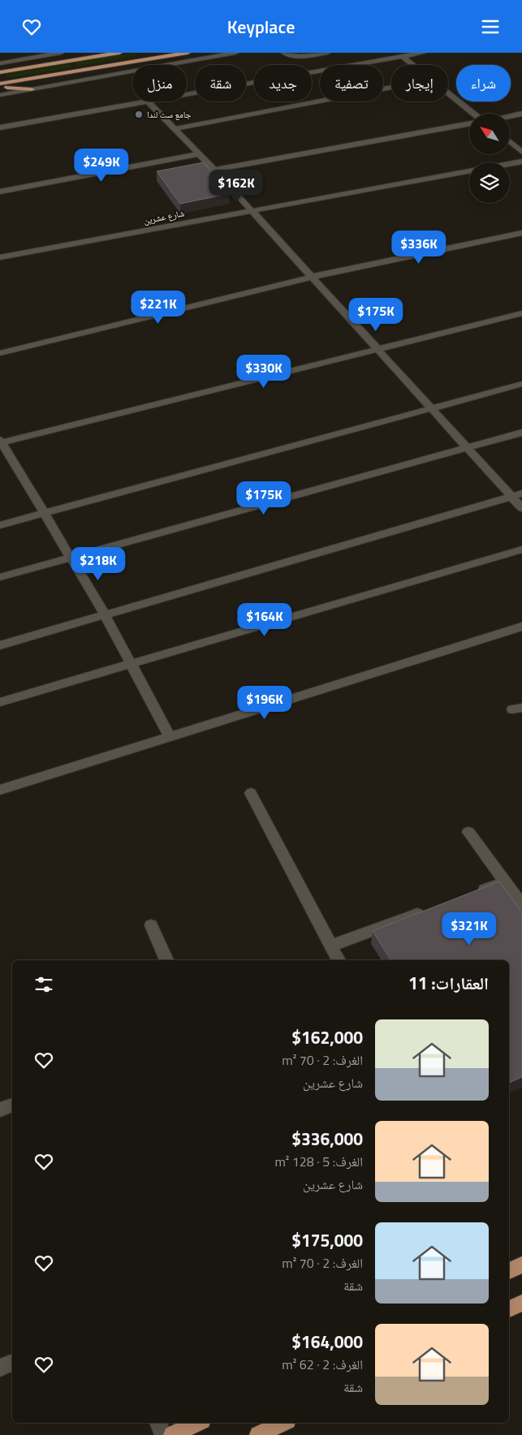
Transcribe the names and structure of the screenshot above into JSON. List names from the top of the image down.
{
  "streets": {
    "street": ["شارع عشرين"]
  },
  "places": ["جامع ست لندا"],
  "north": "top left",
  "page": {
    "header": "Keyplace",
    "chip": [
      "شراء",
      "إيجار",
      "تصفية",
      "جديد",
      "شقة",
      "منزل"
    ],
    "price": [
      "$249K",
      "$162K",
      "$336K",
      "$221K",
      "$175K",
      "$330K",
      "$175K",
      "$218K",
      "$164K",
      "$196K",
      "$321K"
    ],
    "heading": "العقارات: 11",
    "list": [
      {
        "name": "$162,000",
        "note": "الغرف: 2 · 70 m² · شارع عشرين"
      },
      {
        "name": "$336,000",
        "note": "الغرف: 5 · 128 m² · شارع عشرين"
      },
      {
        "name": "$175,000",
        "note": "الغرف: 2 · 70 m² · شقة"
      },
      {
        "name": "$164,000",
        "note": "الغرف: 2 · 62 m² · شقة"
      }
    ]
  }
}
